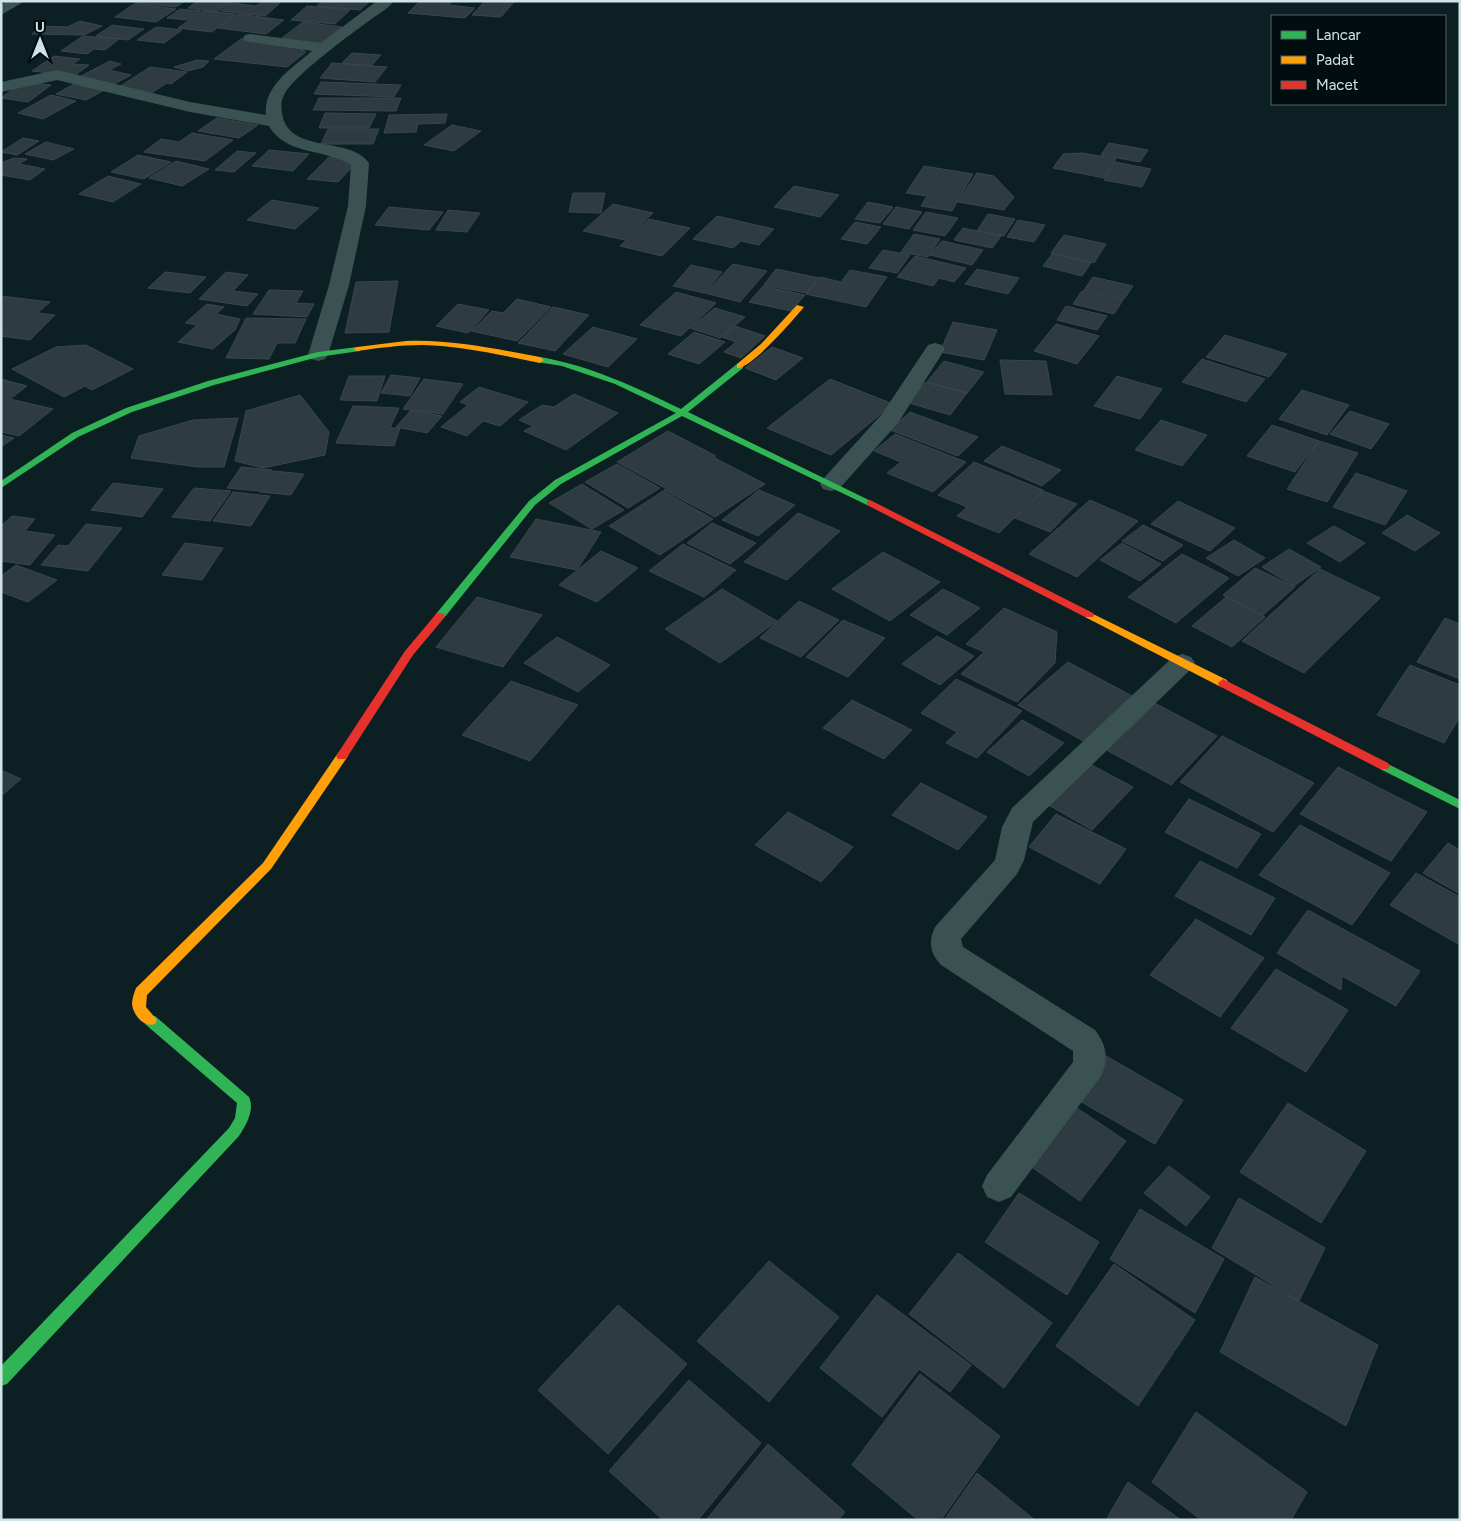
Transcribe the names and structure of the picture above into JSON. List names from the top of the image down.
{
  "legend": ["Lancar", "Padat", "Macet"],
  "north": "top"
}
